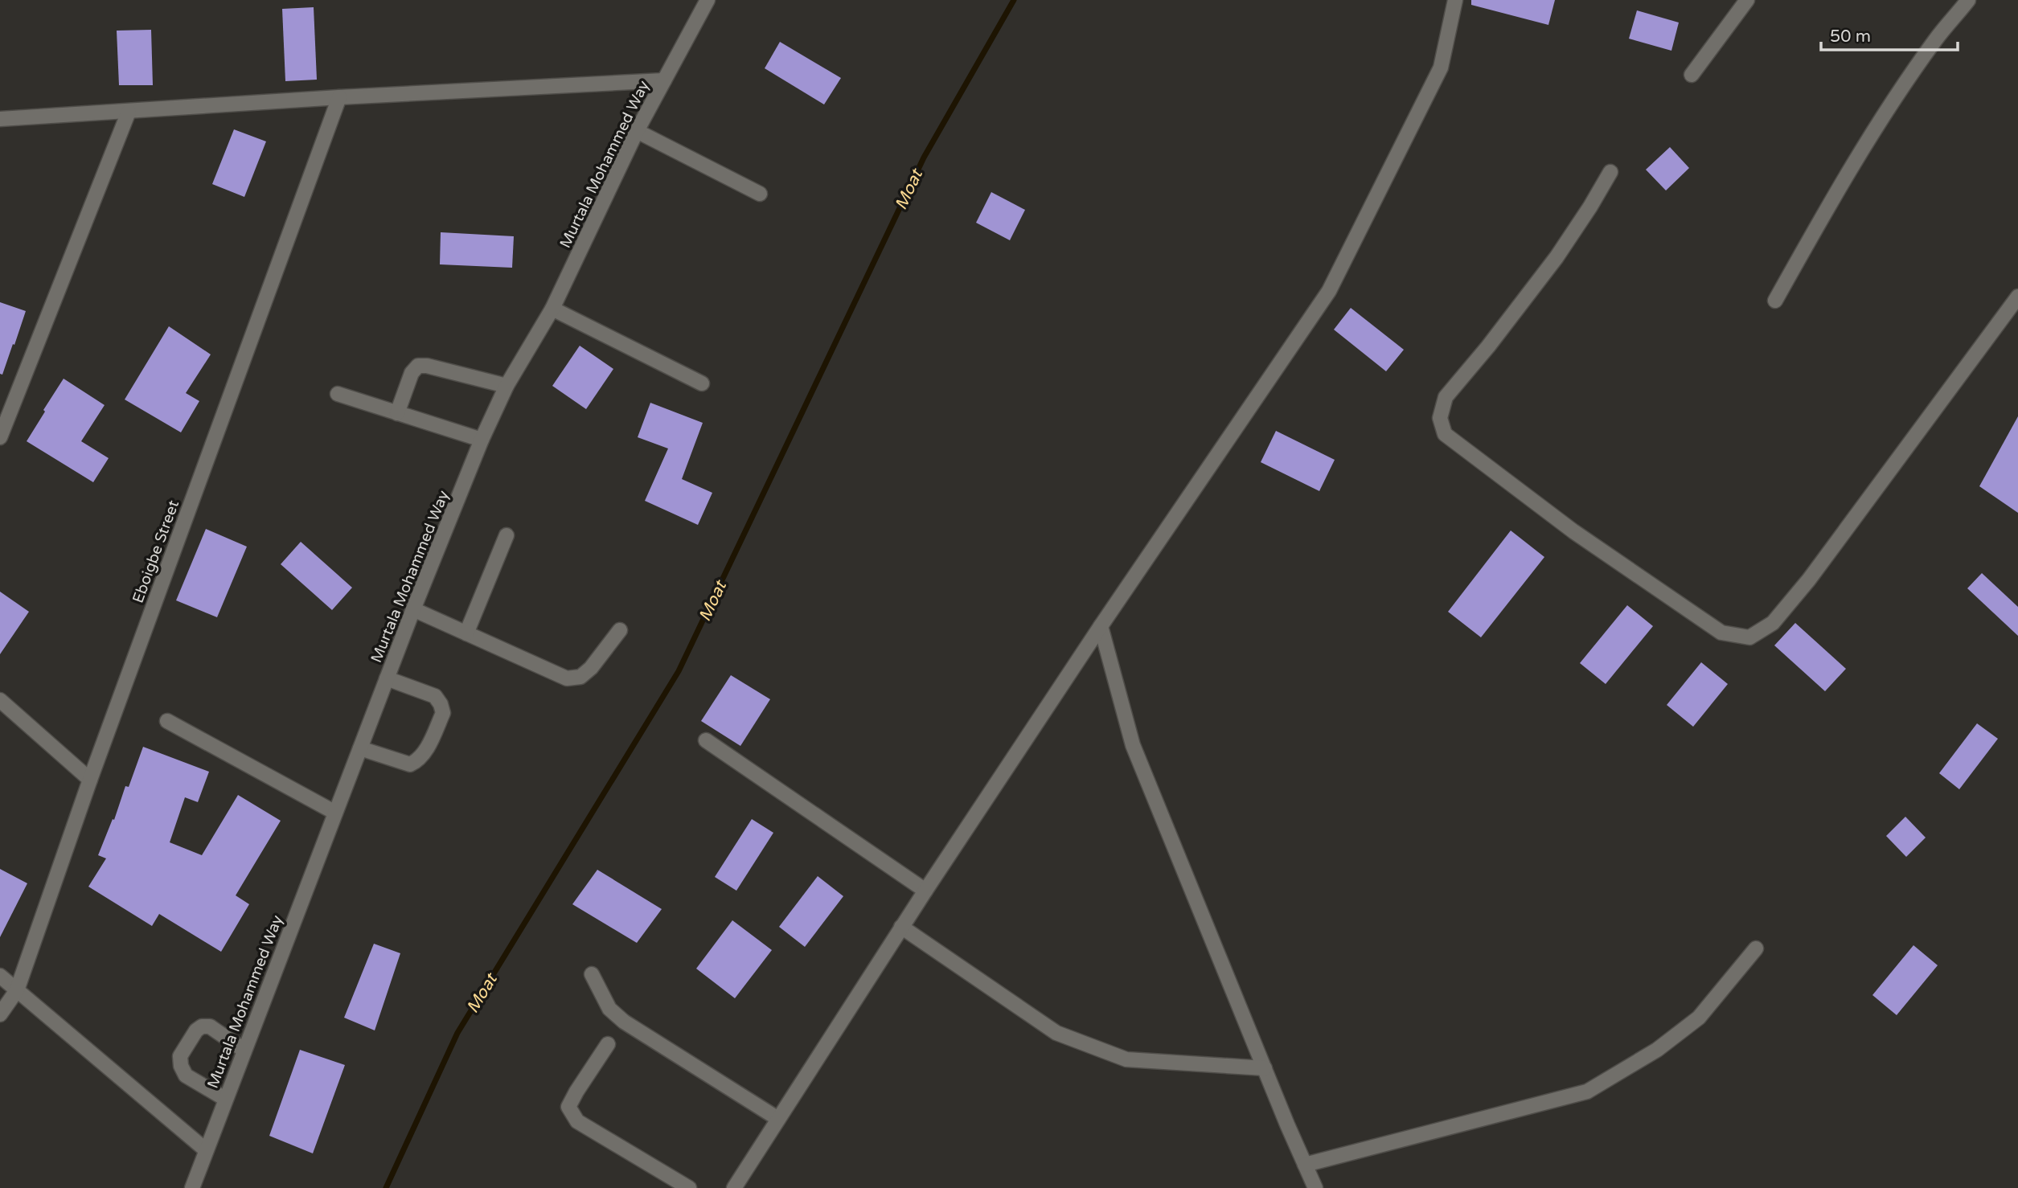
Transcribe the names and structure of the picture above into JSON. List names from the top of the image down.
{
  "streets": {
    "street": ["Murtala Mohammed Way", "Eboigbe Street"]
  },
  "water": ["Moat"],
  "scale_bar": "50 m"
}
